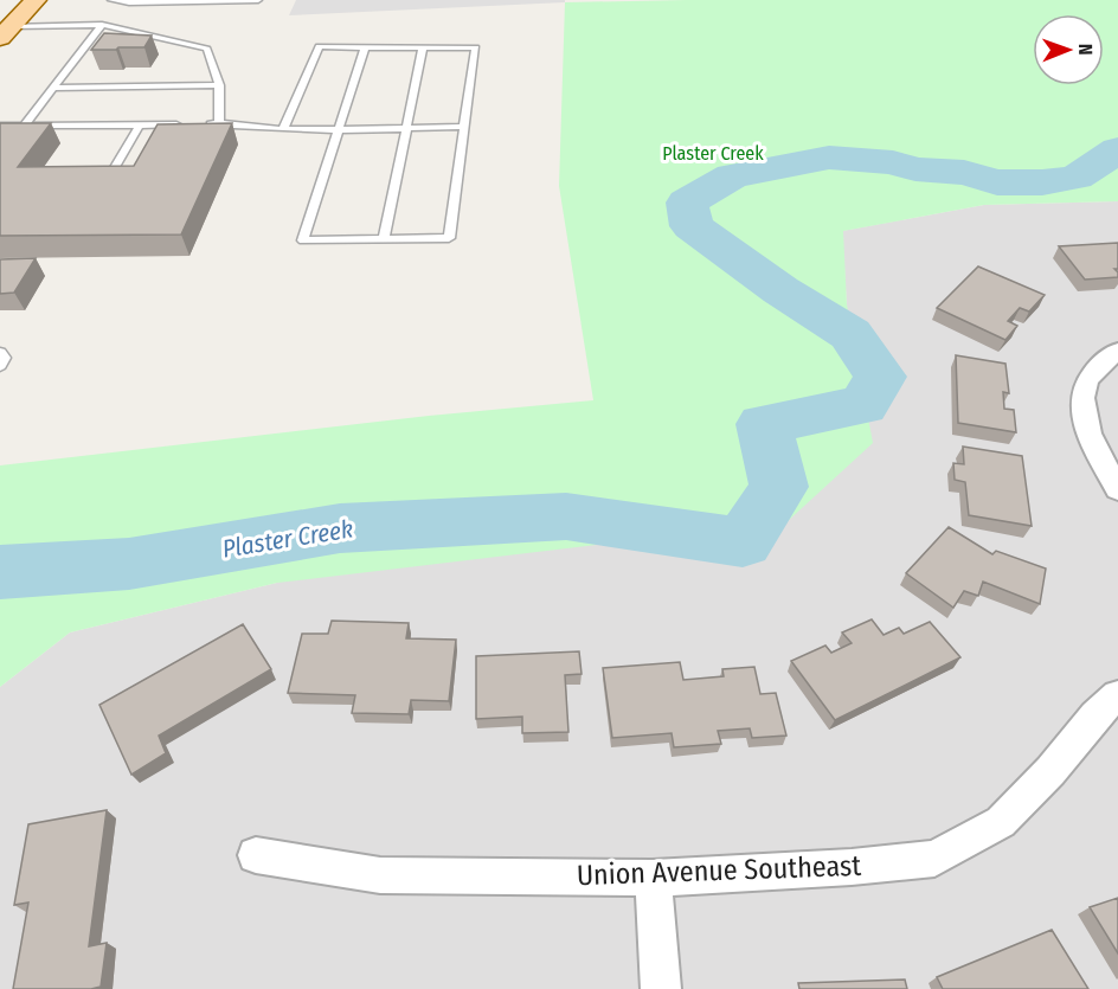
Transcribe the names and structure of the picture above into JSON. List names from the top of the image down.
{
  "streets": {
    "street": ["Union Avenue Southeast"]
  },
  "water": ["Plaster Creek"],
  "parks": ["Plaster Creek"],
  "north": "right"
}
